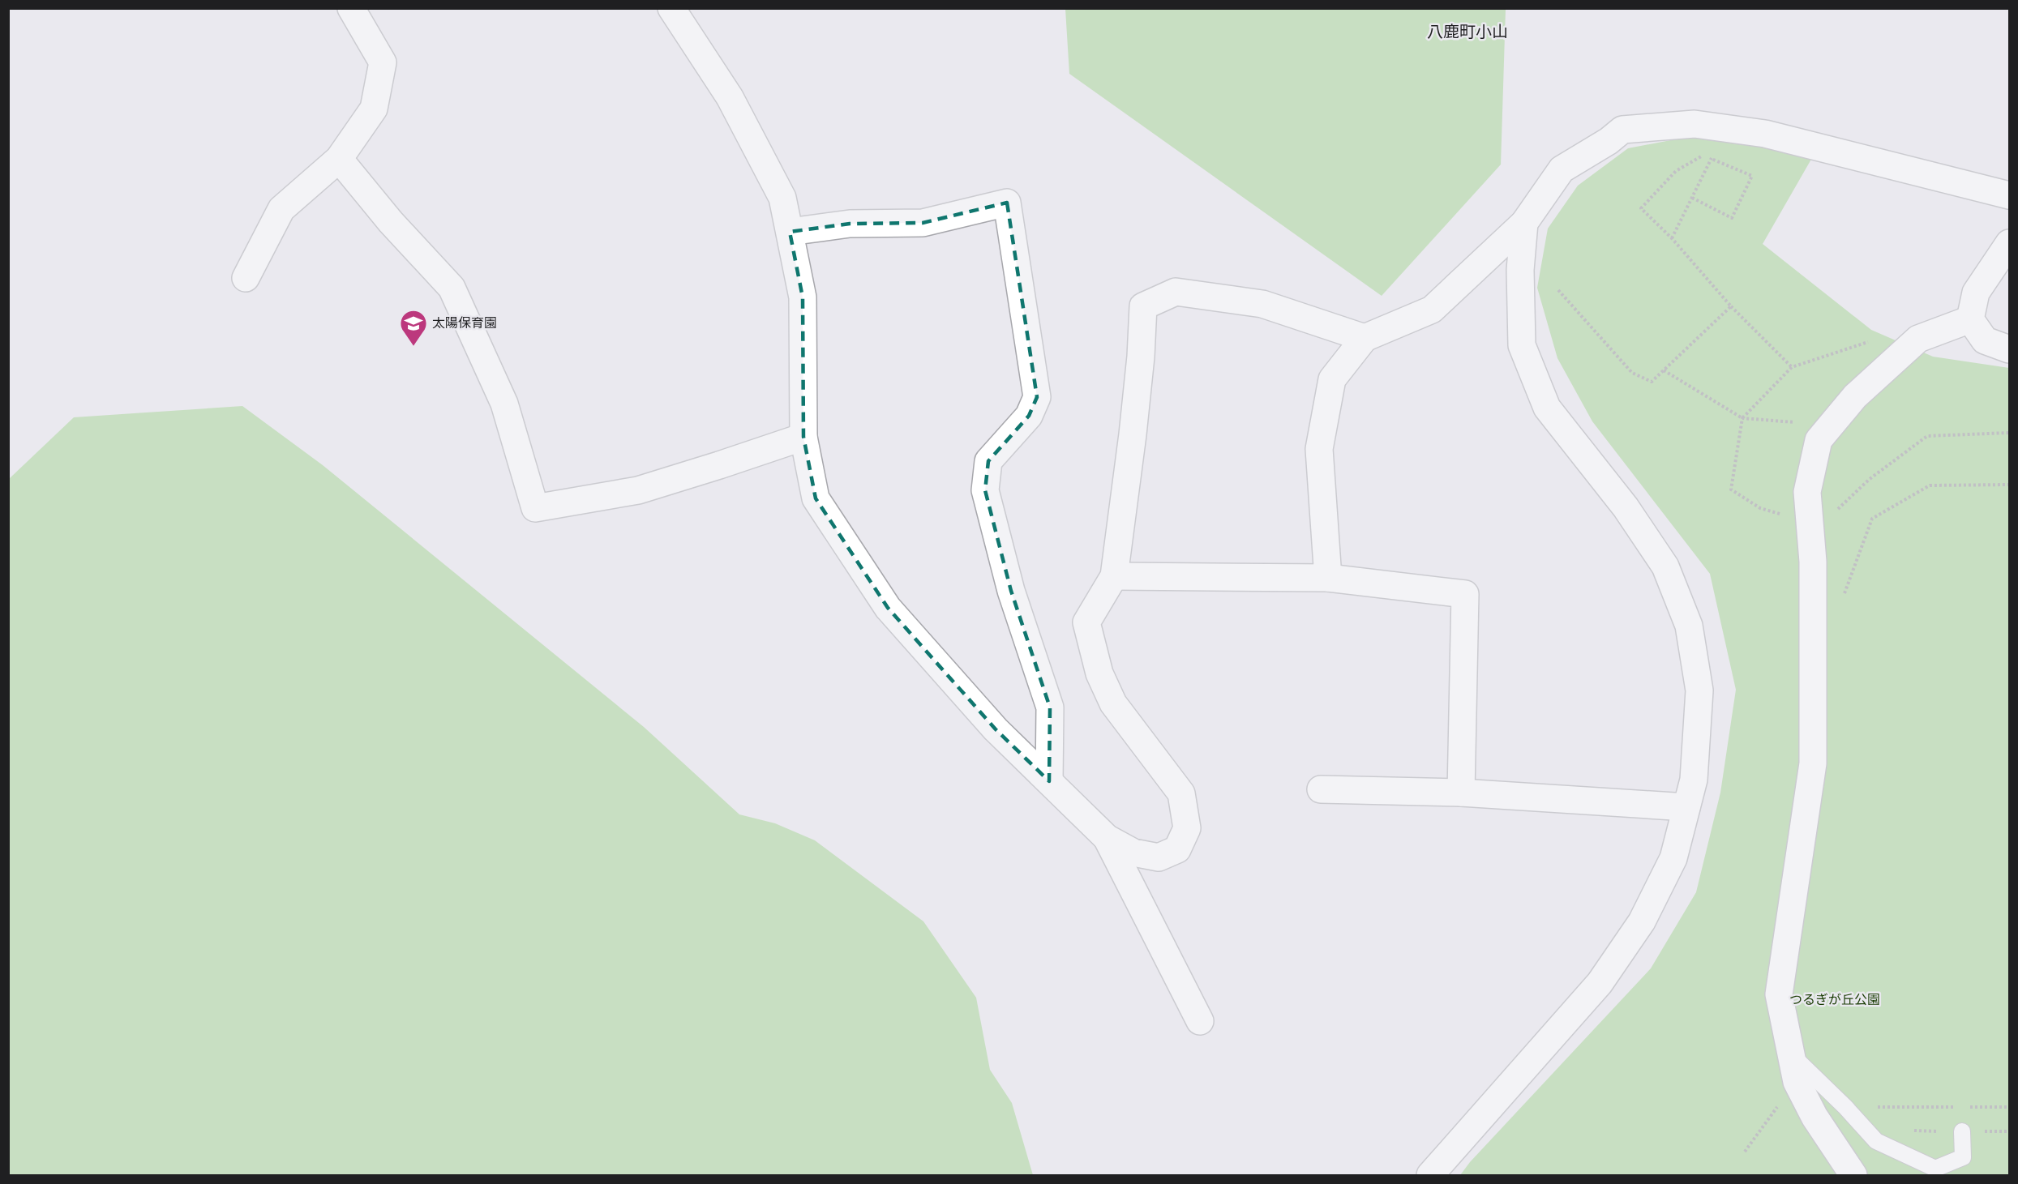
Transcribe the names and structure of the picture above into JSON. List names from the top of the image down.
{
  "districts": ["八鹿町小山"],
  "parks": ["つるぎが丘公園"],
  "places": {
    "school or university": ["太陽保育園"]
  }
}
